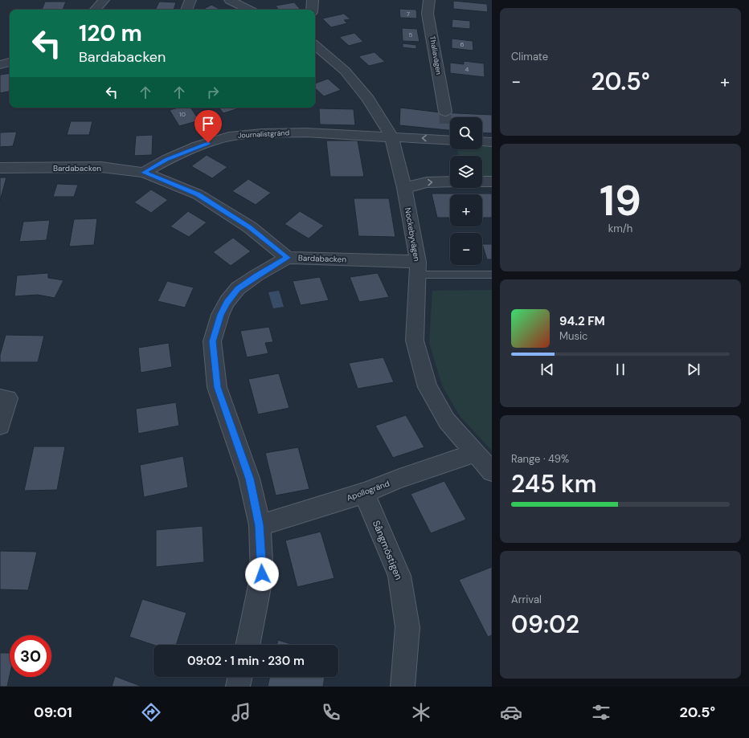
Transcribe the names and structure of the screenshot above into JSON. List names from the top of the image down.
{
  "streets": {
    "street": [
      "Thaliavägen",
      "Journalistgränd",
      "Bardabacken",
      "Nockebyvägen",
      "Apollogränd",
      "Sångmöstigen"
    ]
  },
  "crossings": [
    ["Journalistgränd", "Bardabacken"],
    ["Journalistgränd", "Nockebyvägen"],
    ["Bardabacken", "Nockebyvägen"],
    ["Nockebyvägen", "Apollogränd"],
    ["Apollogränd", "Sångmöstigen"]
  ],
  "house_numbers": [
    "7",
    "5",
    "6",
    "4",
    "10"
  ],
  "page": {
    "tile": [
      "Climate",
      ["19", "km/h"],
      ["Range · 49%", "245 km"],
      ["Arrival", "09:02"]
    ],
    "turn": ["120 m", "Bardabacken"],
    "heat": ["−", "20.5°", "+"],
    "map_buttons": ["+", "−"],
    "song": ["94.2 FM", "Music"],
    "limit": "30",
    "trip": "09:02 · 1 min · 230 m",
    "tabs": ["09:01", "20.5°"]
  }
}
